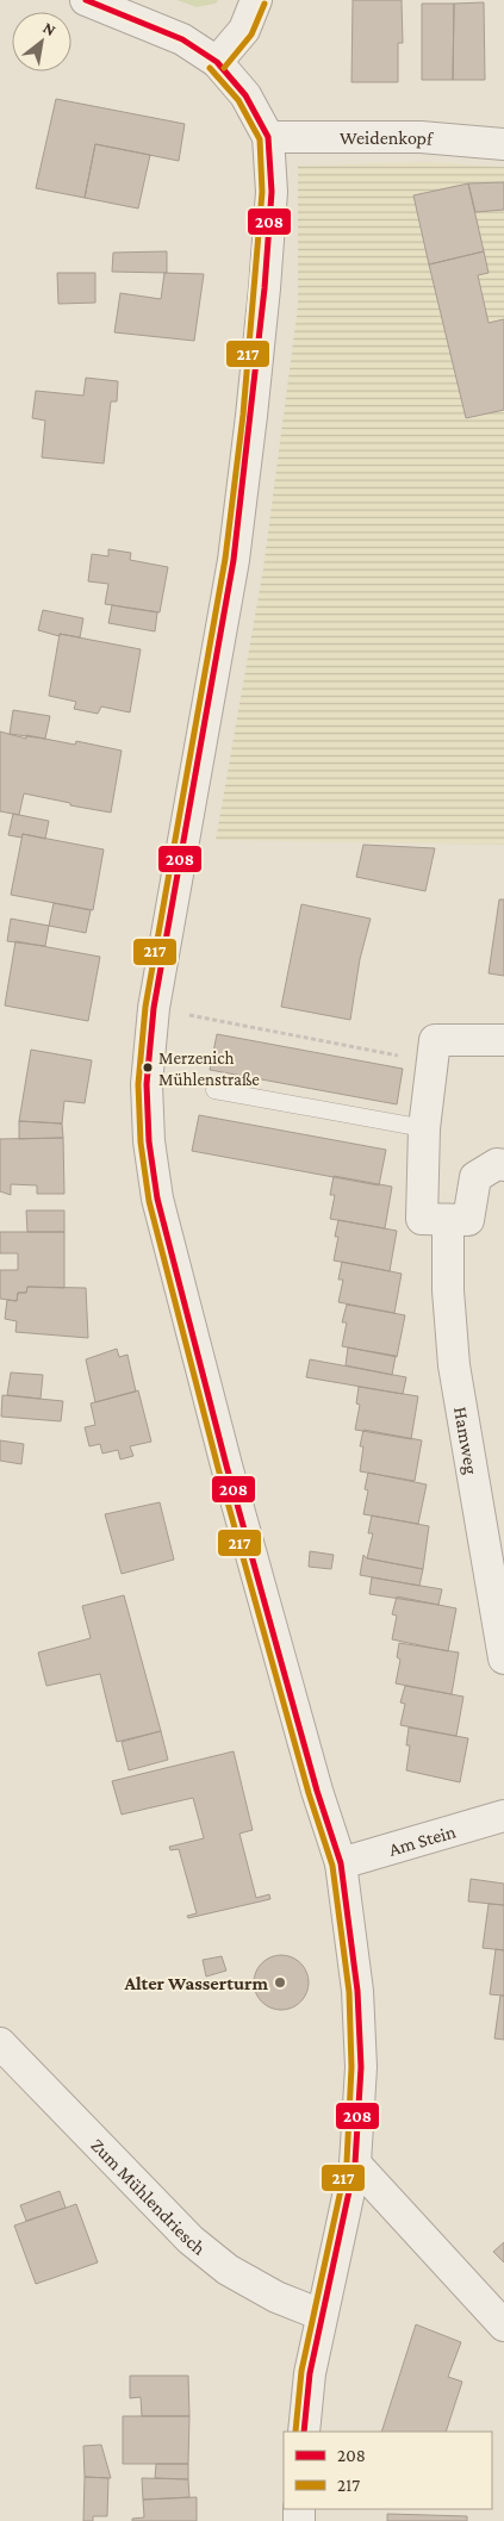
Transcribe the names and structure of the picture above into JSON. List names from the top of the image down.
{
  "streets": {
    "street": [
      "Weidenkopf",
      "Hamweg",
      "Am Stein",
      "Zum Mühlendriesch"
    ]
  },
  "places": ["Merzenich Mühlenstraße", "Alter Wasserturm"],
  "lines": ["transit line 208", "transit line 217"],
  "legend": ["208", "217"],
  "north": "top right"
}
